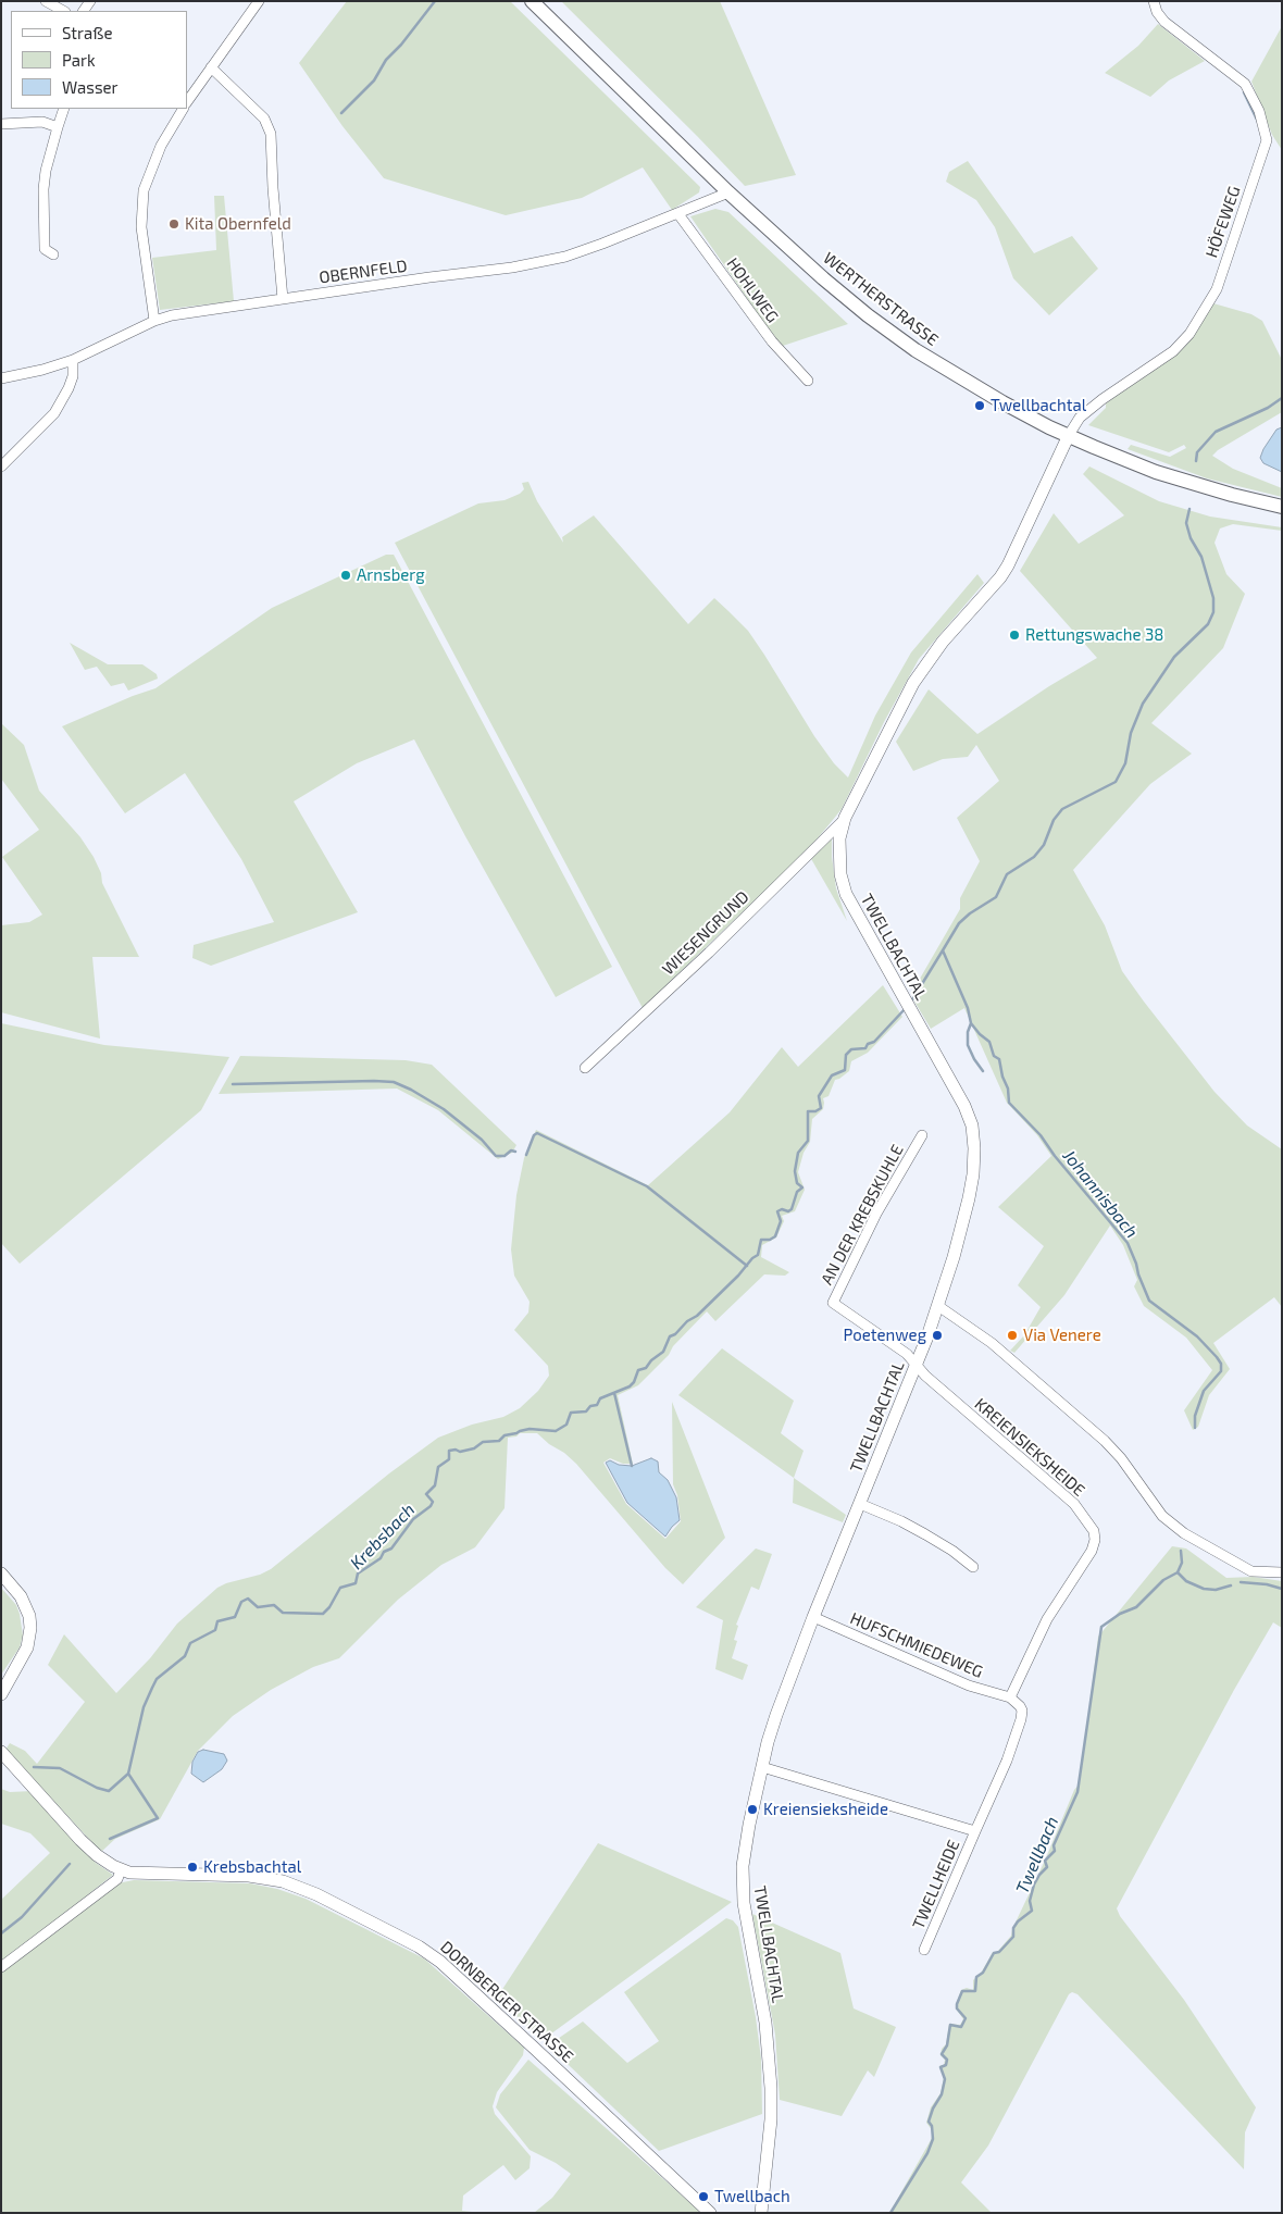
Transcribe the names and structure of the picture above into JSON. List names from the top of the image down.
{
  "streets": {
    "main road": ["WERTHERSTRASSE"],
    "street": [
      "HÖFEWEG",
      "OBERNFELD",
      "HOHLWEG",
      "WIESENGRUND",
      "TWELLBACHTAL",
      "AN DER KREBSKUHLE",
      "KREIENSIEKSHEIDE",
      "HUFSCHMIEDEWEG",
      "TWELLHEIDE",
      "DORNBERGER STRASSE"
    ]
  },
  "crossings": [
    ["HÖFEWEG", "WERTHERSTRASSE"],
    ["HÖFEWEG", "TWELLBACHTAL"],
    ["OBERNFELD", "HOHLWEG"],
    ["OBERNFELD", "WERTHERSTRASSE"],
    ["WERTHERSTRASSE", "TWELLBACHTAL"],
    ["WIESENGRUND", "TWELLBACHTAL"],
    ["TWELLBACHTAL", "AN DER KREBSKUHLE"],
    ["TWELLBACHTAL", "KREIENSIEKSHEIDE"],
    ["TWELLBACHTAL", "HUFSCHMIEDEWEG"],
    ["AN DER KREBSKUHLE", "KREIENSIEKSHEIDE"],
    ["KREIENSIEKSHEIDE", "HUFSCHMIEDEWEG"]
  ],
  "water": ["Johannisbach", "Krebsbach", "Twellbach"],
  "places": [
    "Kita Obernfeld",
    "Twellbachtal",
    "Arnsberg",
    "Rettungswache 38",
    "Poetenweg",
    "Via Venere",
    "Kreiensieksheide",
    "Krebsbachtal",
    "Twellbach"
  ],
  "legend": ["Straße", "Park", "Wasser"]
}
